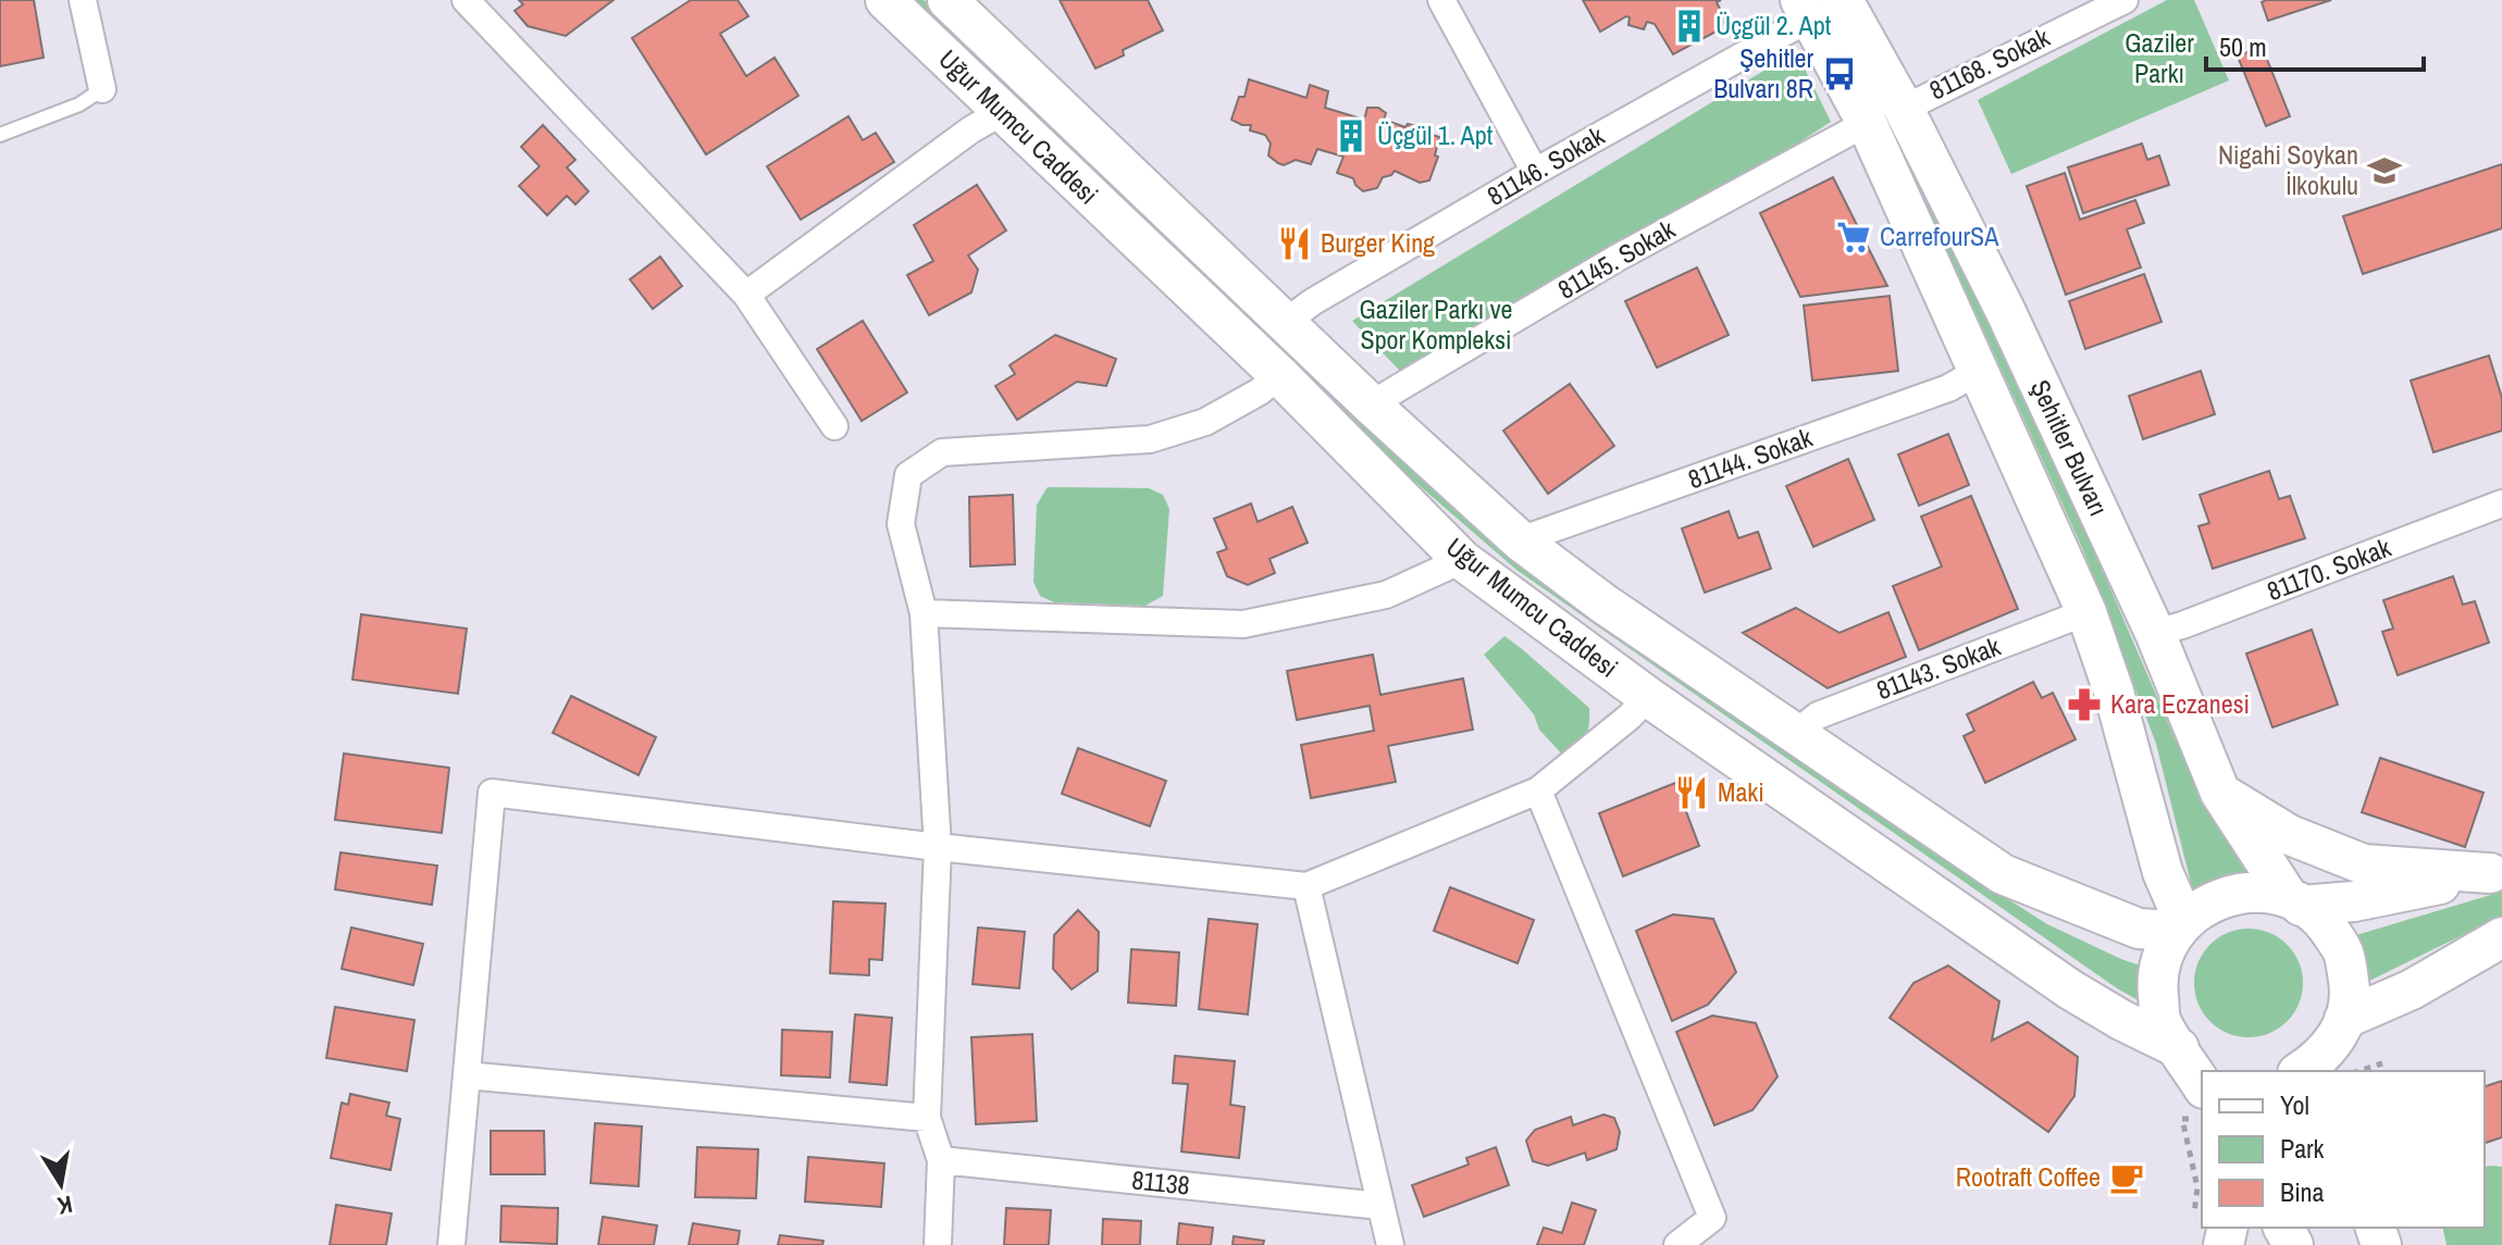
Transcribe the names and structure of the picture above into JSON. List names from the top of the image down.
{
  "streets": {
    "main road": ["Uğur Mumcu Caddesi", "Şehitler Bulvarı"],
    "street": [
      "81168. Sokak",
      "81146. Sokak",
      "81145. Sokak",
      "81144. Sokak",
      "81170. Sokak",
      "81143. Sokak",
      "81138"
    ]
  },
  "crossings": [
    ["81168. Sokak", "Şehitler Bulvarı"],
    ["Uğur Mumcu Caddesi", "81146. Sokak"],
    ["Uğur Mumcu Caddesi", "81145. Sokak"],
    ["Uğur Mumcu Caddesi", "Şehitler Bulvarı"],
    ["Uğur Mumcu Caddesi", "81144. Sokak"],
    ["Uğur Mumcu Caddesi", "81143. Sokak"],
    ["81146. Sokak", "Şehitler Bulvarı"],
    ["81145. Sokak", "Şehitler Bulvarı"],
    ["Şehitler Bulvarı", "81144. Sokak"],
    ["Şehitler Bulvarı", "81170. Sokak"],
    ["Şehitler Bulvarı", "81143. Sokak"]
  ],
  "parks": ["Gaziler Parkı", "Gaziler Parkı ve Spor Kompleksi"],
  "places": {
    "building": ["Üçgül 2. Apt", "Üçgül 1. Apt"],
    "bus stop": ["Şehitler Bulvarı 8R"],
    "school or university": ["Nigahi Soykan İlkokulu"],
    "supermarket": ["CarrefourSA"],
    "restaurant": ["Burger King", "Maki"],
    "pharmacy": ["Kara Eczanesi"],
    "cafe": ["Rootraft Coffee"]
  },
  "legend": ["Yol", "Park", "Bina"],
  "scale_bar": "50 m",
  "north": "bottom"
}
